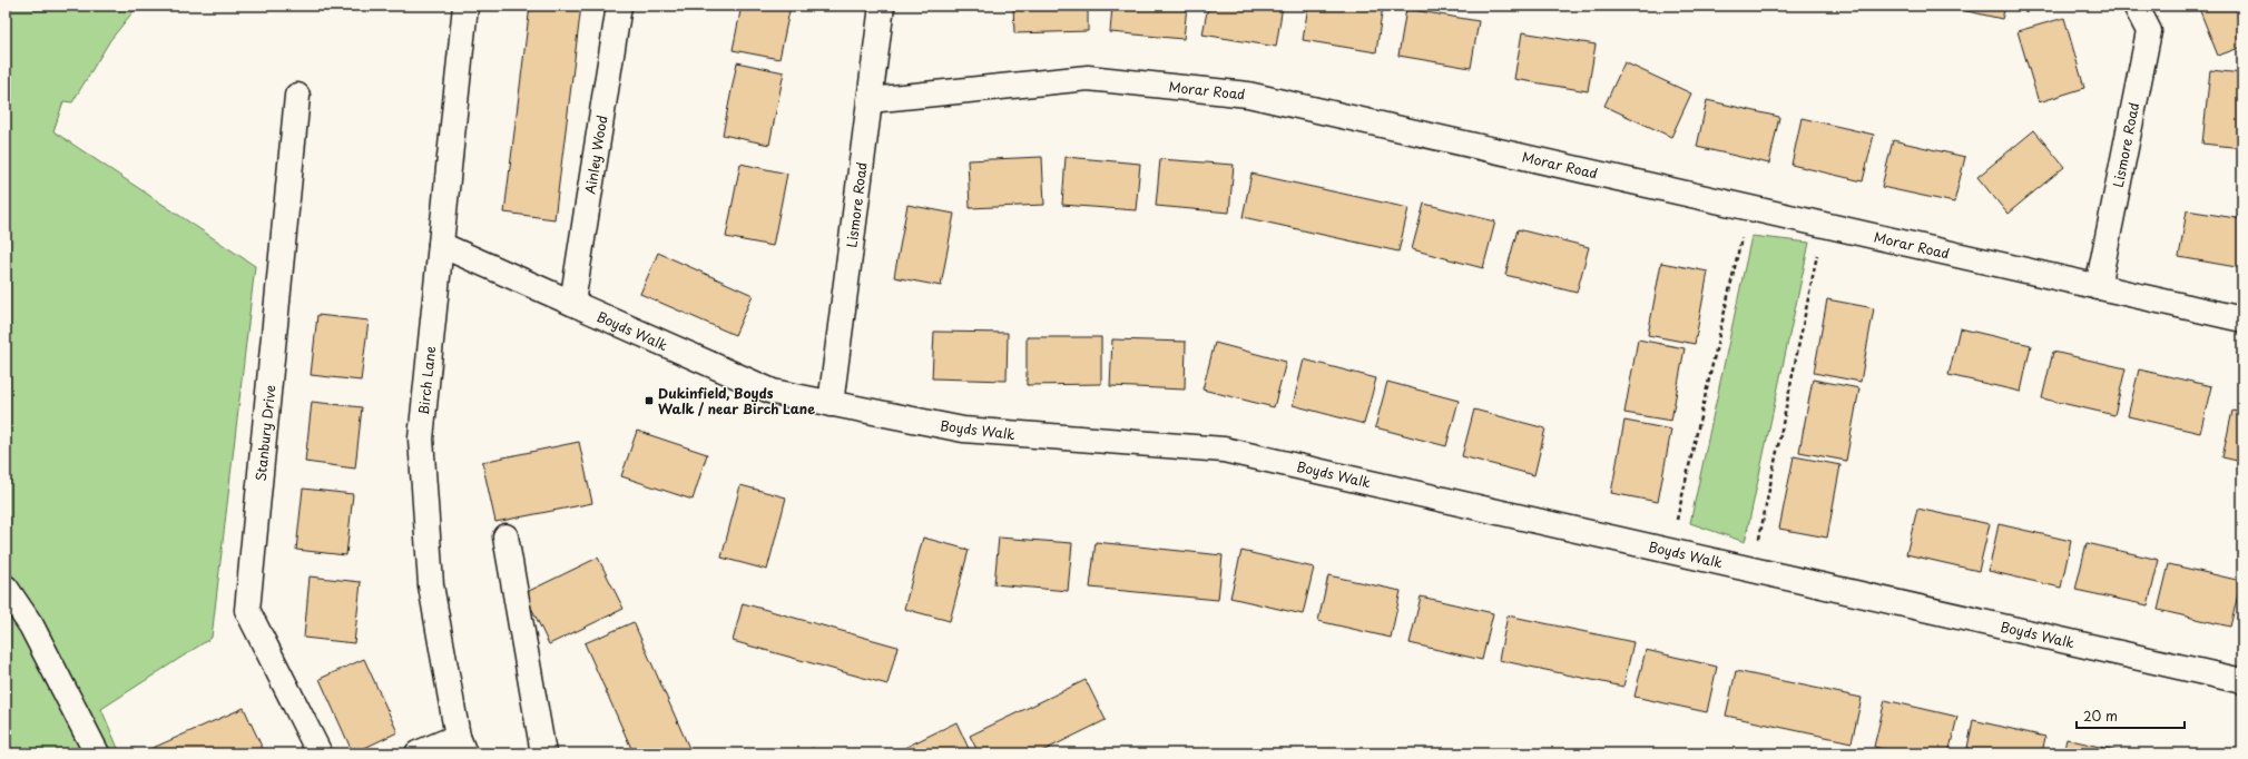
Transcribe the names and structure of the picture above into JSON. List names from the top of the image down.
{
  "streets": {
    "street": [
      "Morar Road",
      "Lismore Road",
      "Ainley Wood",
      "Boyds Walk",
      "Birch Lane",
      "Stanbury Drive"
    ]
  },
  "crossings": [
    ["Morar Road", "Lismore Road"],
    ["Lismore Road", "Boyds Walk"],
    ["Ainley Wood", "Boyds Walk"],
    ["Boyds Walk", "Birch Lane"]
  ],
  "places": {
    "transit": ["Dukinfield, Boyds Walk / near Birch Lane"]
  },
  "scale_bar": "20 m"
}
